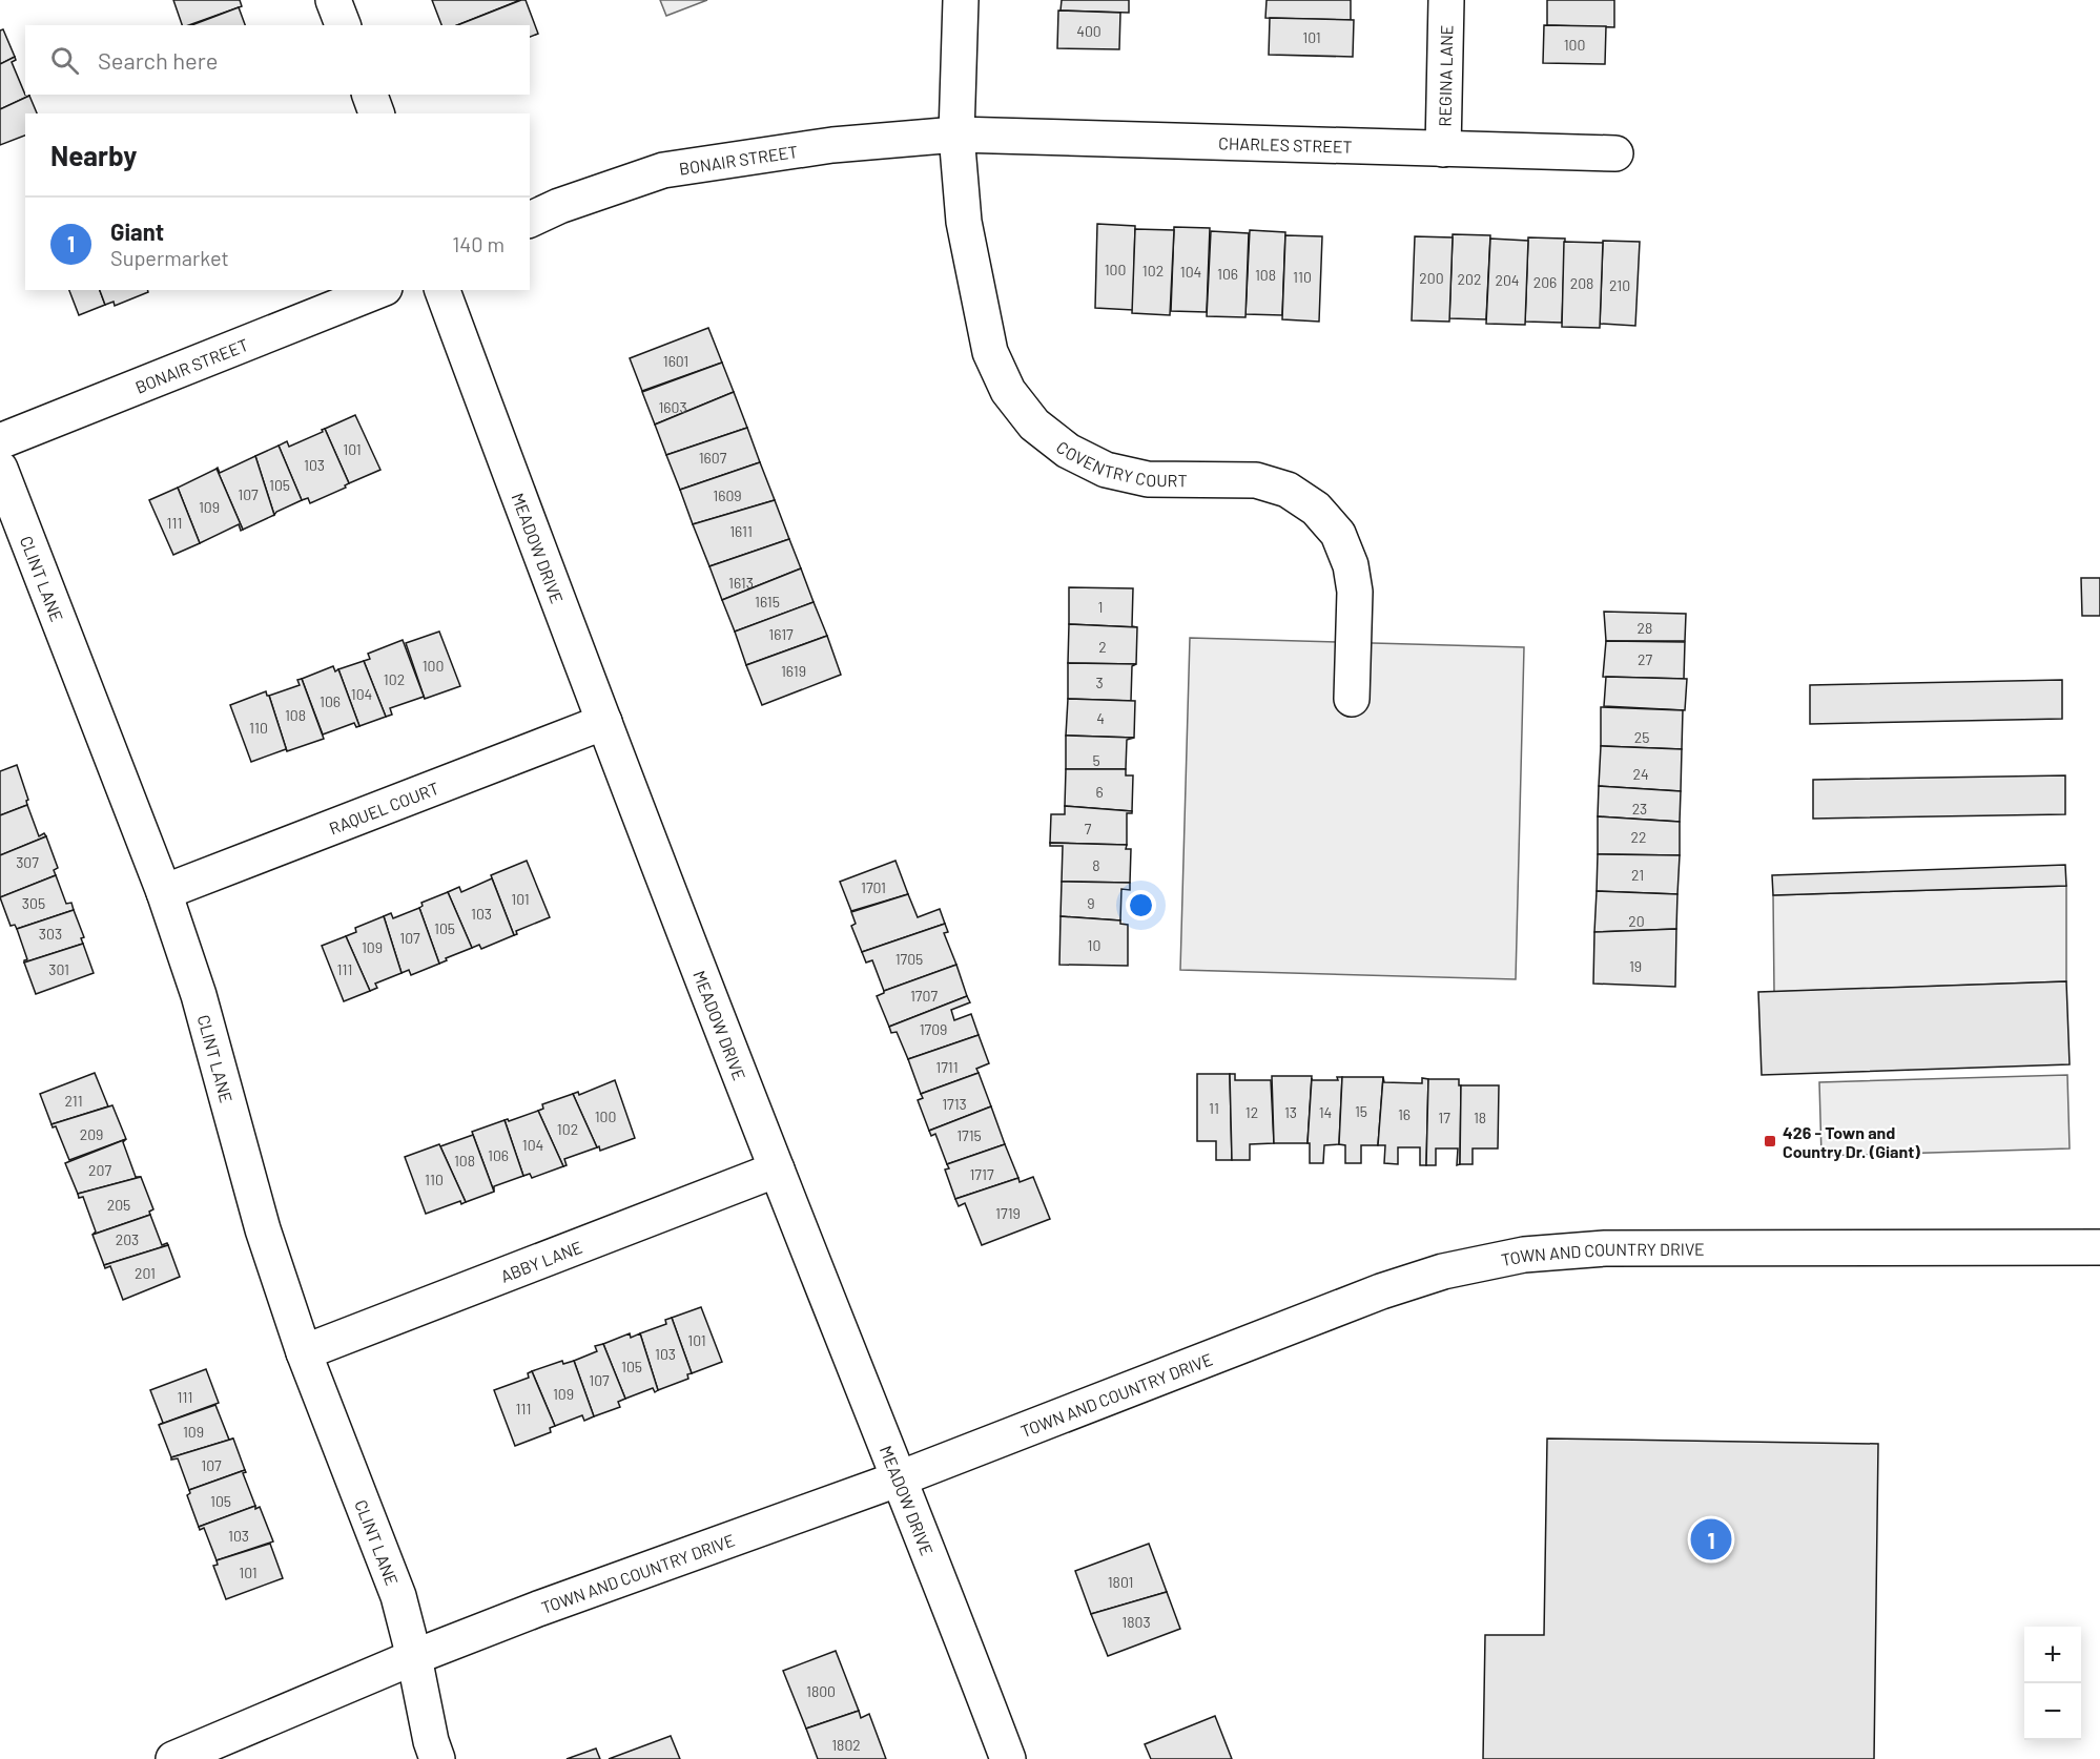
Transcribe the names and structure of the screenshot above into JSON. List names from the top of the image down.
{
  "streets": {
    "street": [
      "REGINA LANE",
      "CHARLES STREET",
      "BONAIR STREET",
      "COVENTRY COURT",
      "MEADOW DRIVE",
      "CLINT LANE",
      "RAQUEL COURT",
      "TOWN AND COUNTRY DRIVE",
      "ABBY LANE"
    ]
  },
  "crossings": [
    ["REGINA LANE", "CHARLES STREET"],
    ["CHARLES STREET", "BONAIR STREET"],
    ["CHARLES STREET", "COVENTRY COURT"],
    ["BONAIR STREET", "COVENTRY COURT"],
    ["MEADOW DRIVE", "RAQUEL COURT"],
    ["MEADOW DRIVE", "TOWN AND COUNTRY DRIVE"],
    ["MEADOW DRIVE", "ABBY LANE"],
    ["CLINT LANE", "RAQUEL COURT"],
    ["CLINT LANE", "TOWN AND COUNTRY DRIVE"],
    ["CLINT LANE", "ABBY LANE"]
  ],
  "places": {
    "transit": ["426 - Town and Country Dr. (Giant)"]
  },
  "house_numbers": [
    "400",
    "101",
    "100",
    "100",
    "102",
    "104",
    "106",
    "108",
    "110",
    "200",
    "202",
    "204",
    "206",
    "208",
    "210",
    "1601",
    "1603",
    "101",
    "1607",
    "103",
    "105",
    "107",
    "1609",
    "109",
    "111",
    "1611",
    "1613",
    "1615",
    "1",
    "28",
    "1617",
    "2",
    "27",
    "100",
    "1619",
    "102",
    "3",
    "104",
    "106",
    "108",
    "4",
    "110",
    "25",
    "5",
    "24",
    "6",
    "23",
    "7",
    "22",
    "307",
    "8",
    "21",
    "1701",
    "101",
    "305",
    "9",
    "103",
    "20",
    "105",
    "303",
    "107",
    "10",
    "109",
    "1705",
    "19",
    "301",
    "111",
    "1707",
    "1709",
    "1711",
    "211",
    "1713",
    "11",
    "15",
    "12",
    "13",
    "14",
    "16",
    "100",
    "17",
    "18",
    "102",
    "209",
    "1715",
    "104",
    "106",
    "108",
    "207",
    "1717",
    "110",
    "205",
    "1719",
    "203",
    "201",
    "101",
    "103",
    "105",
    "107",
    "109",
    "111",
    "111",
    "109",
    "107",
    "105",
    "103",
    "101",
    "1801",
    "1803",
    "1800",
    "1802"
  ],
  "page": {
    "search": "Search here",
    "heading": "Nearby",
    "list": [
      {
        "mark": "1",
        "name": "Giant",
        "note": "Supermarket",
        "value": "140 m"
      }
    ],
    "pins": "1",
    "map_buttons": ["+", "−"]
  }
}
